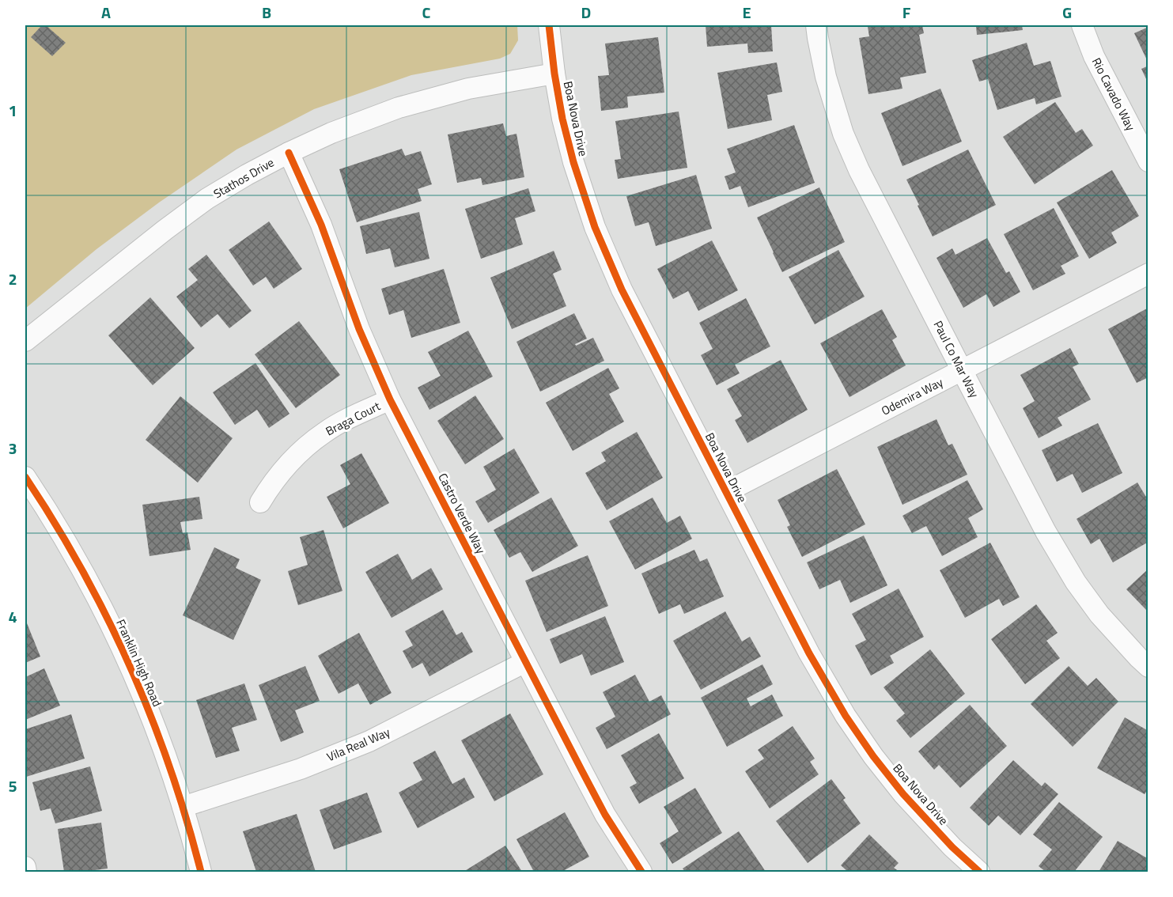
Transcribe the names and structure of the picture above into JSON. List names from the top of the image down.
{
  "streets": {
    "street": [
      "Rio Cavado Way",
      "Boa Nova Drive",
      "Stathos Drive",
      "Paul Co Mar Way",
      "Odemira Way",
      "Braga Court",
      "Castro Verde Way",
      "Franklin High Road",
      "Vila Real Way"
    ]
  },
  "crossings": [
    ["Boa Nova Drive", "Stathos Drive"],
    ["Boa Nova Drive", "Odemira Way"],
    ["Stathos Drive", "Castro Verde Way"],
    ["Paul Co Mar Way", "Odemira Way"],
    ["Braga Court", "Castro Verde Way"],
    ["Castro Verde Way", "Vila Real Way"],
    ["Franklin High Road", "Vila Real Way"]
  ],
  "grid": {
    "columns": [
      "A",
      "B",
      "C",
      "D",
      "E",
      "F",
      "G"
    ],
    "rows": [
      "1",
      "2",
      "3",
      "4",
      "5"
    ]
  }
}
